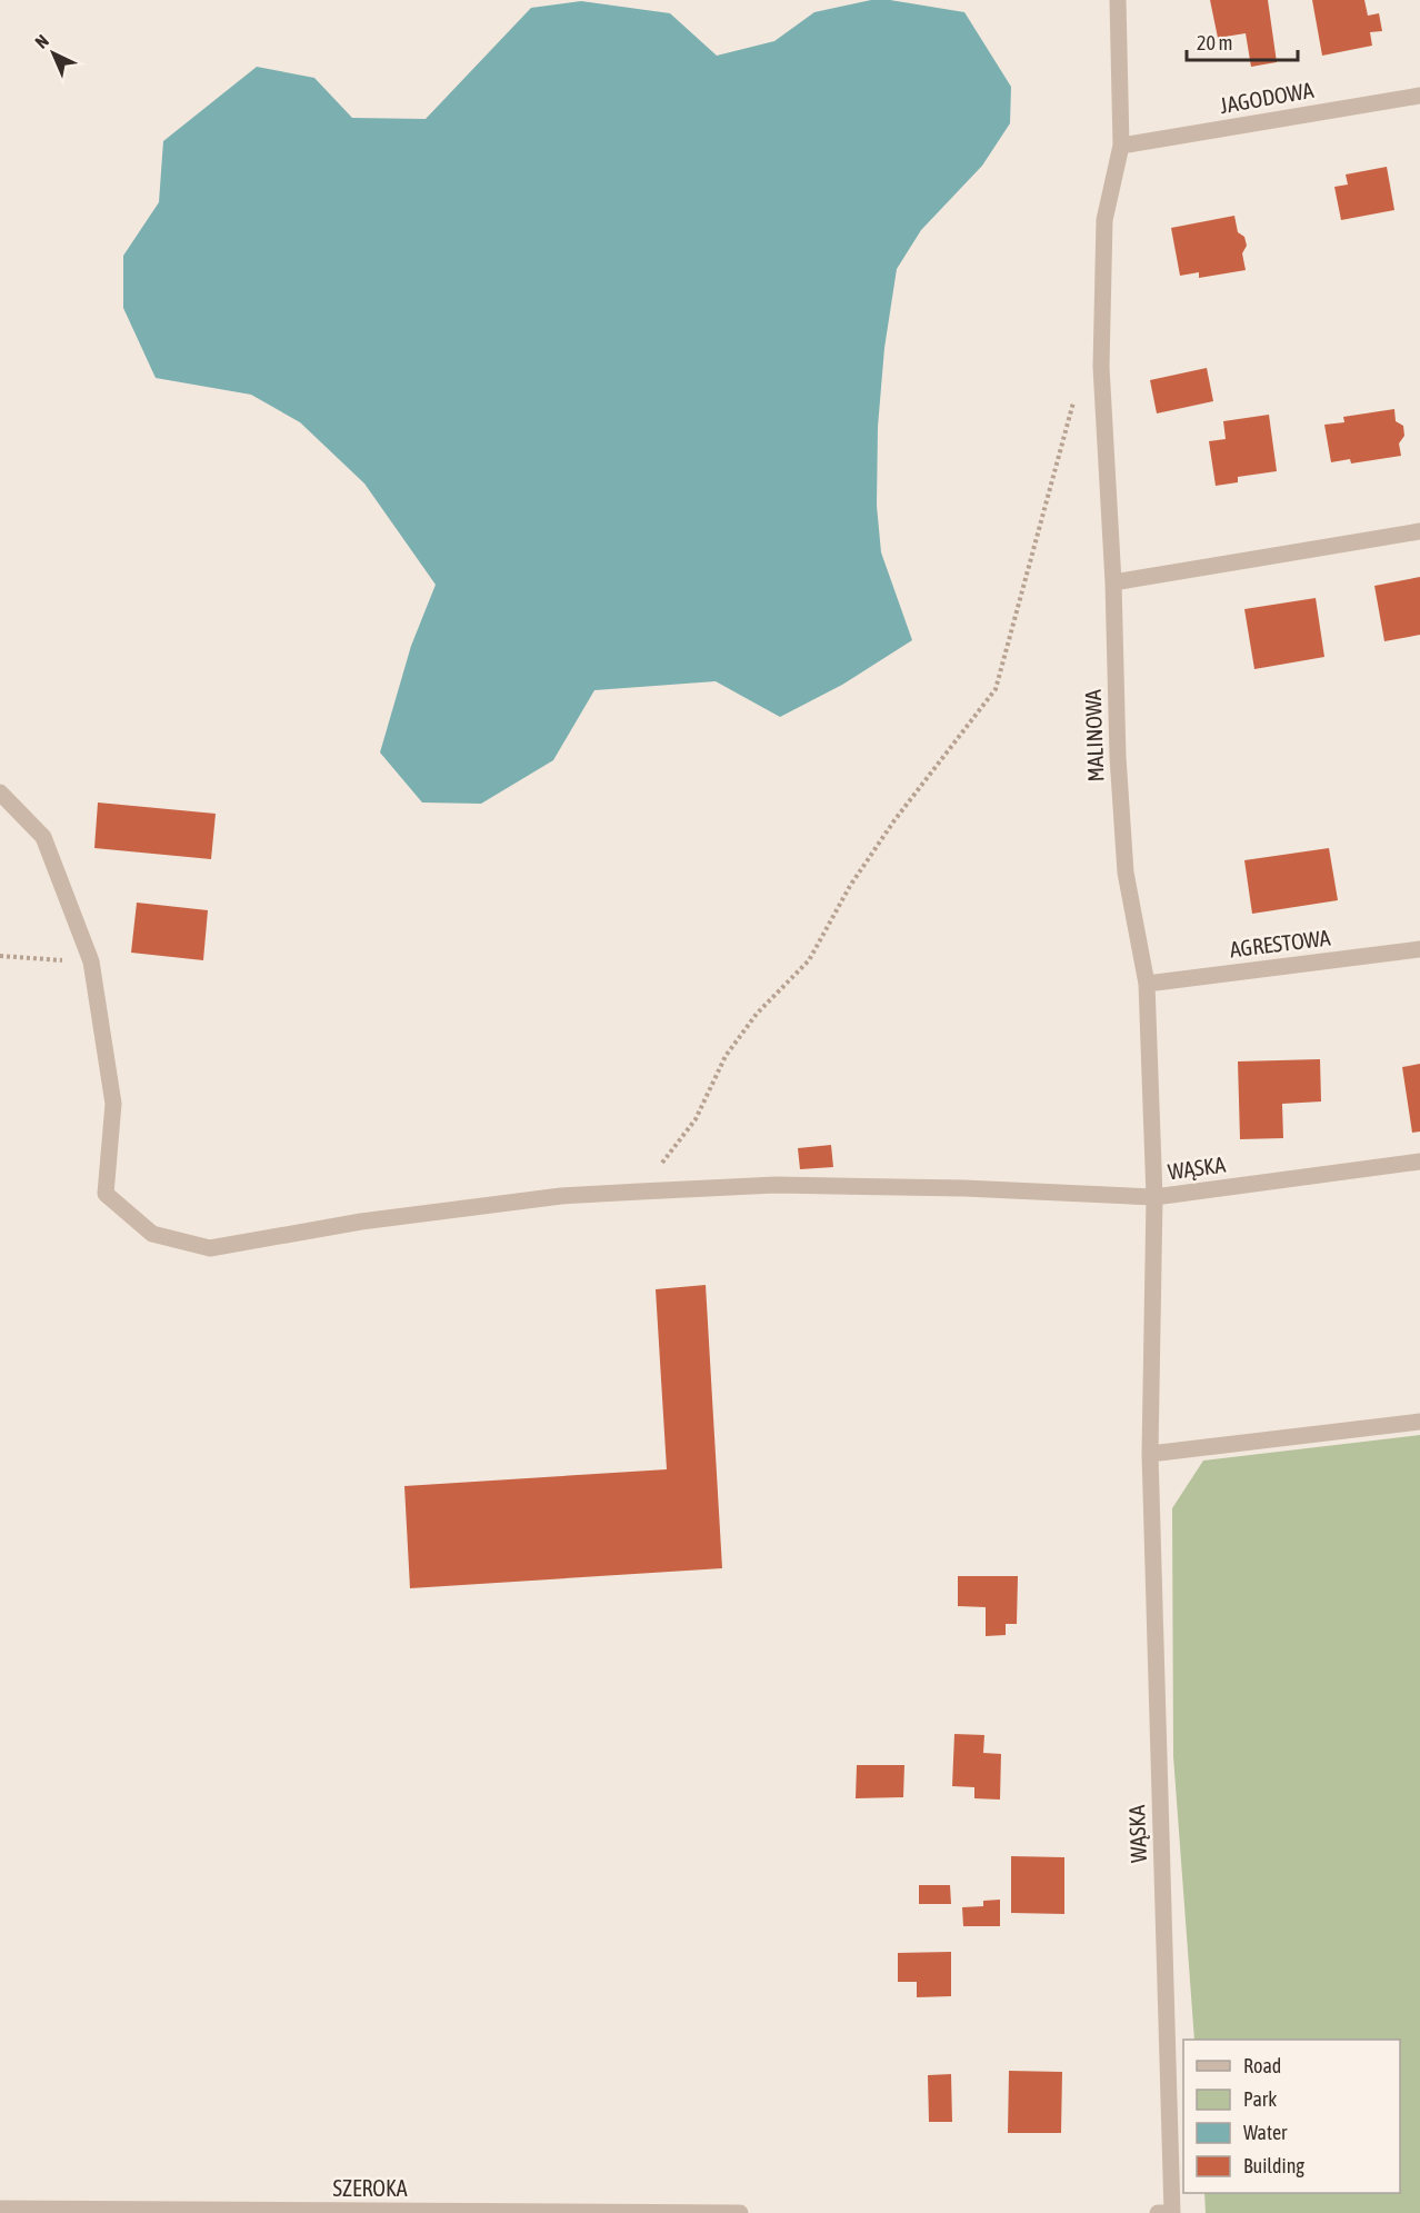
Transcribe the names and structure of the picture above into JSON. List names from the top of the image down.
{
  "streets": {
    "street": [
      "JAGODOWA",
      "MALINOWA",
      "AGRESTOWA",
      "WĄSKA",
      "SZEROKA"
    ]
  },
  "crossings": [
    ["JAGODOWA", "MALINOWA"],
    ["MALINOWA", "AGRESTOWA"],
    ["MALINOWA", "WĄSKA"]
  ],
  "legend": [
    "Road",
    "Park",
    "Water",
    "Building"
  ],
  "scale_bar": "20 m",
  "north": "top left"
}
